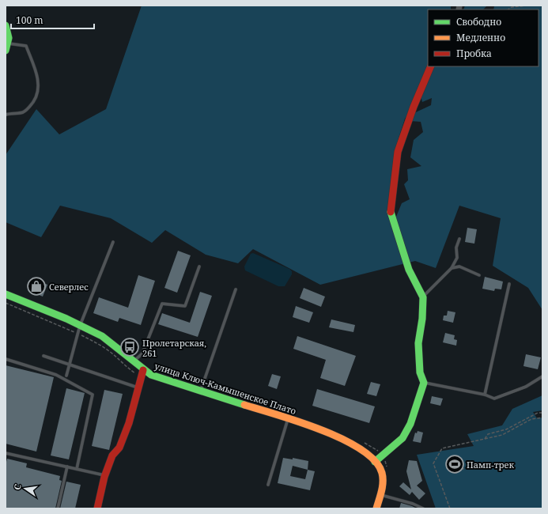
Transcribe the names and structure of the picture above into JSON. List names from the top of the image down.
{
  "streets": {
    "street": ["улица Ключ-Камышенское Плато"]
  },
  "places": {
    "shop": ["Северлес"],
    "bus stop": ["Пролетарская, 261"],
    "sports": ["Памп-трек"]
  },
  "legend": ["Свободно", "Медленно", "Пробка"],
  "scale_bar": "100 m",
  "north": "left"
}
